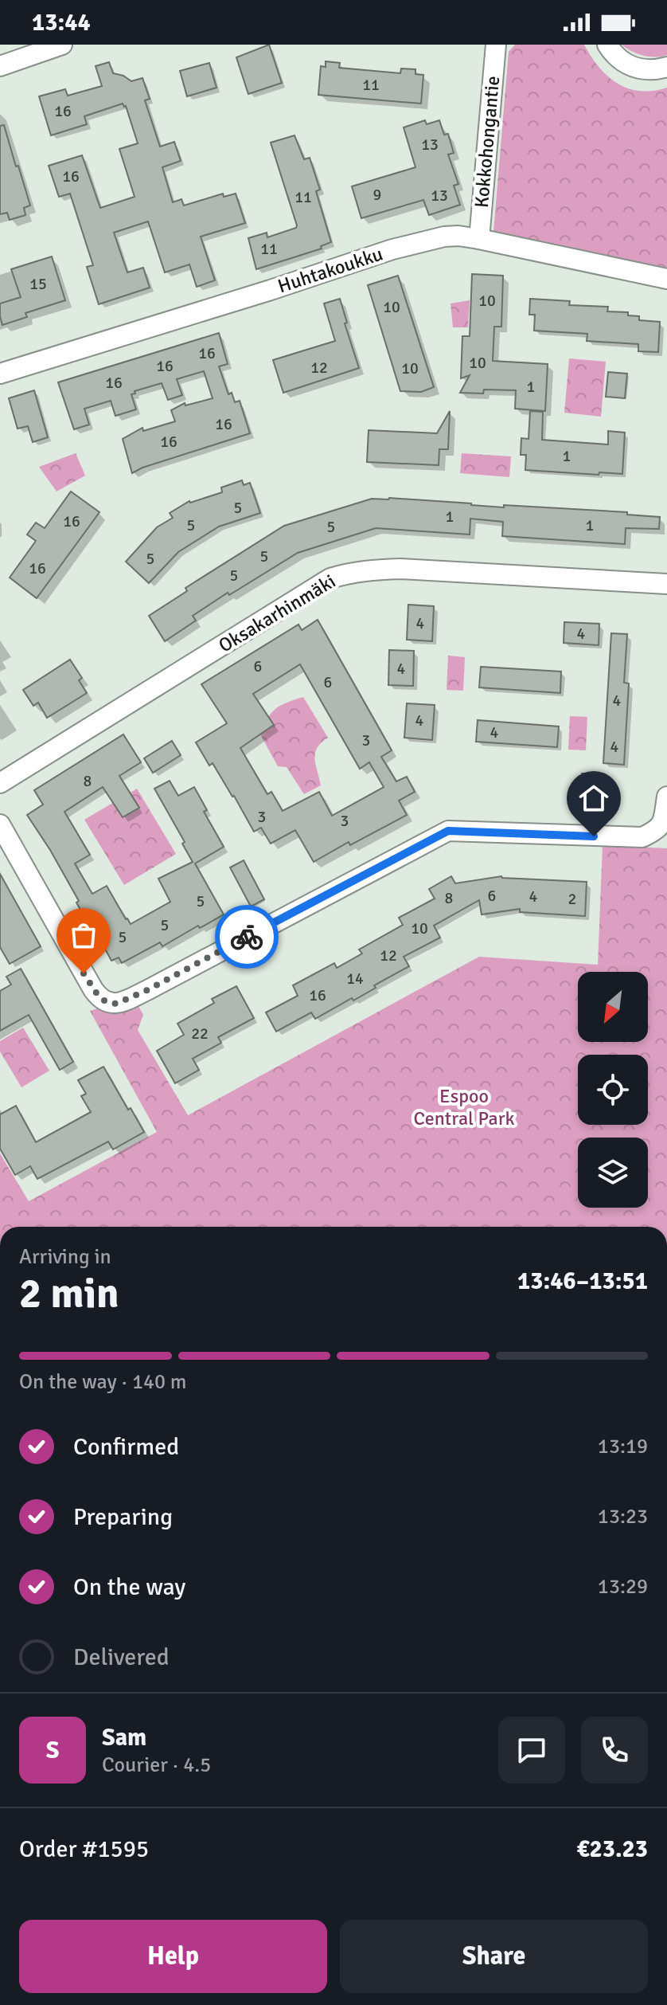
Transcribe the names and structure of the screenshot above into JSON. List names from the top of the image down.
{
  "streets": {
    "street": ["Kokkohongantie", "Huhtakoukku", "Oksakarhinmäki"]
  },
  "crossings": [
    ["Kokkohongantie", "Huhtakoukku"]
  ],
  "parks": ["Espoo Central Park"],
  "house_numbers": [
    "11",
    "16",
    "13",
    "16",
    "9",
    "13",
    "11",
    "11",
    "15",
    "10",
    "10",
    "16",
    "10",
    "16",
    "12",
    "10",
    "16",
    "1",
    "16",
    "16",
    "1",
    "5",
    "1",
    "16",
    "5",
    "1",
    "5",
    "5",
    "5",
    "16",
    "5",
    "4",
    "4",
    "6",
    "4",
    "6",
    "4",
    "4",
    "4",
    "3",
    "4",
    "8",
    "3",
    "3",
    "6",
    "4",
    "8",
    "2",
    "5",
    "5",
    "10",
    "5",
    "12",
    "14",
    "16",
    "22"
  ],
  "north": "bottom left",
  "page": {
    "status": "13:44",
    "heading": ["2 min", "Arriving in", "13:46–13:51"],
    "panel": [
      "Sam",
      "Courier · 4.5",
      "Order #1595",
      "€23.23"
    ],
    "bar": "On the way · 140 m",
    "list": [
      ["Confirmed", "13:19"],
      ["Preparing", "13:23"],
      ["On the way", "13:29"],
      "Delivered"
    ],
    "round": "S",
    "buttons": ["Help", "Share"]
  }
}
